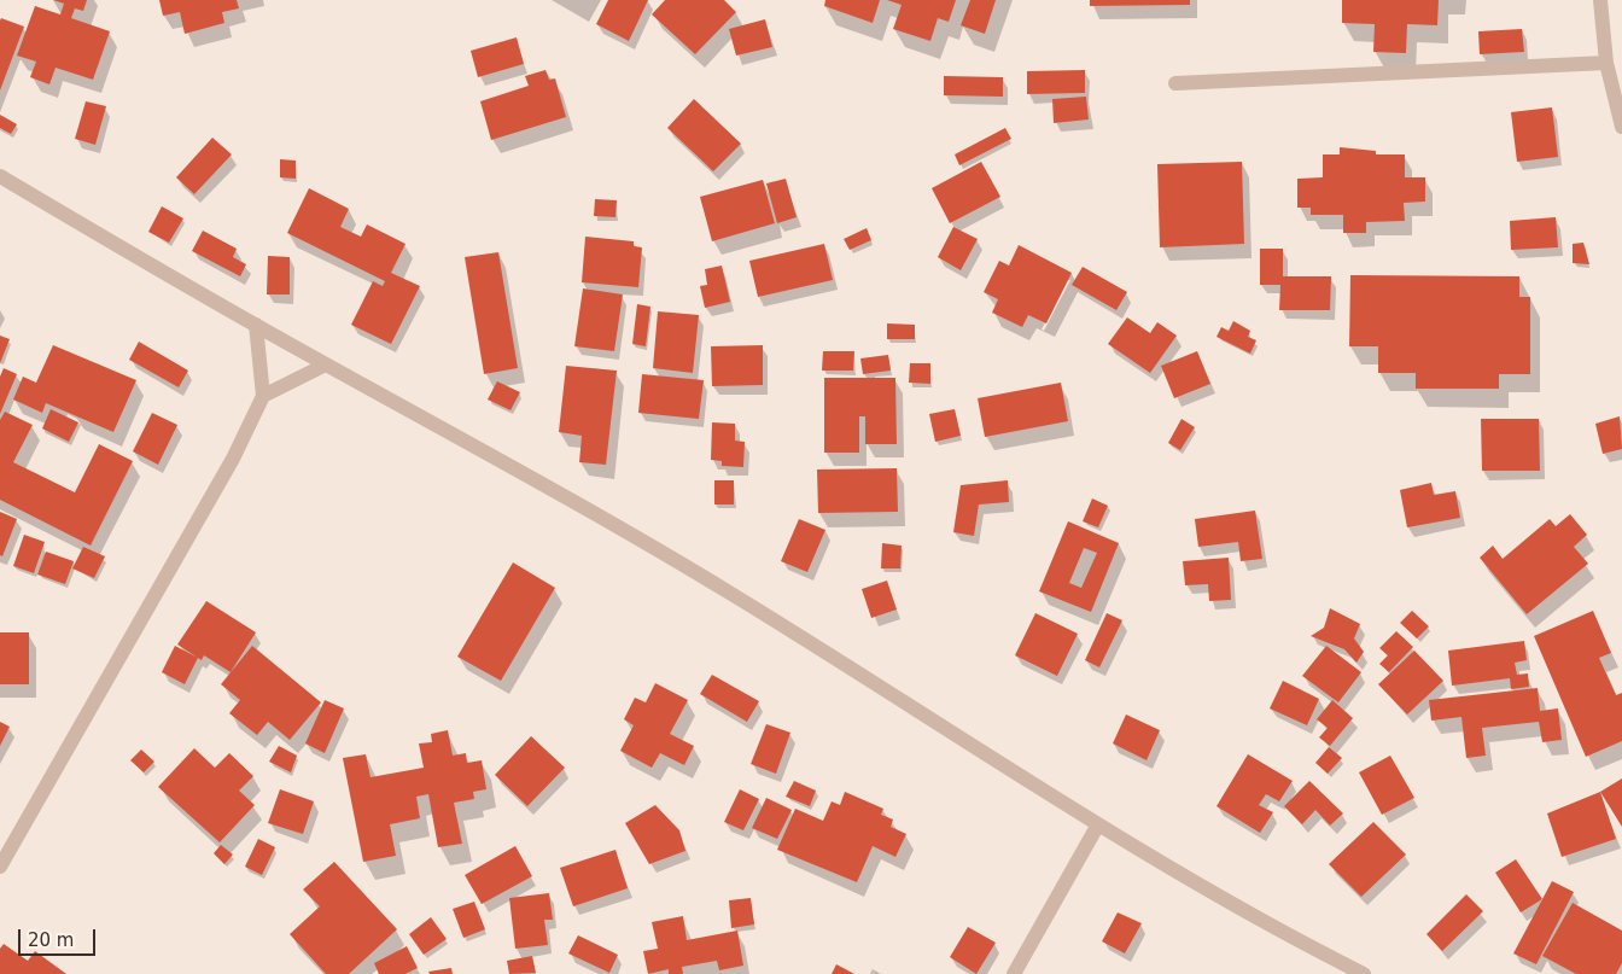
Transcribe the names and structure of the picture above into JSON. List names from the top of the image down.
{
  "scale_bar": "20 m"
}
